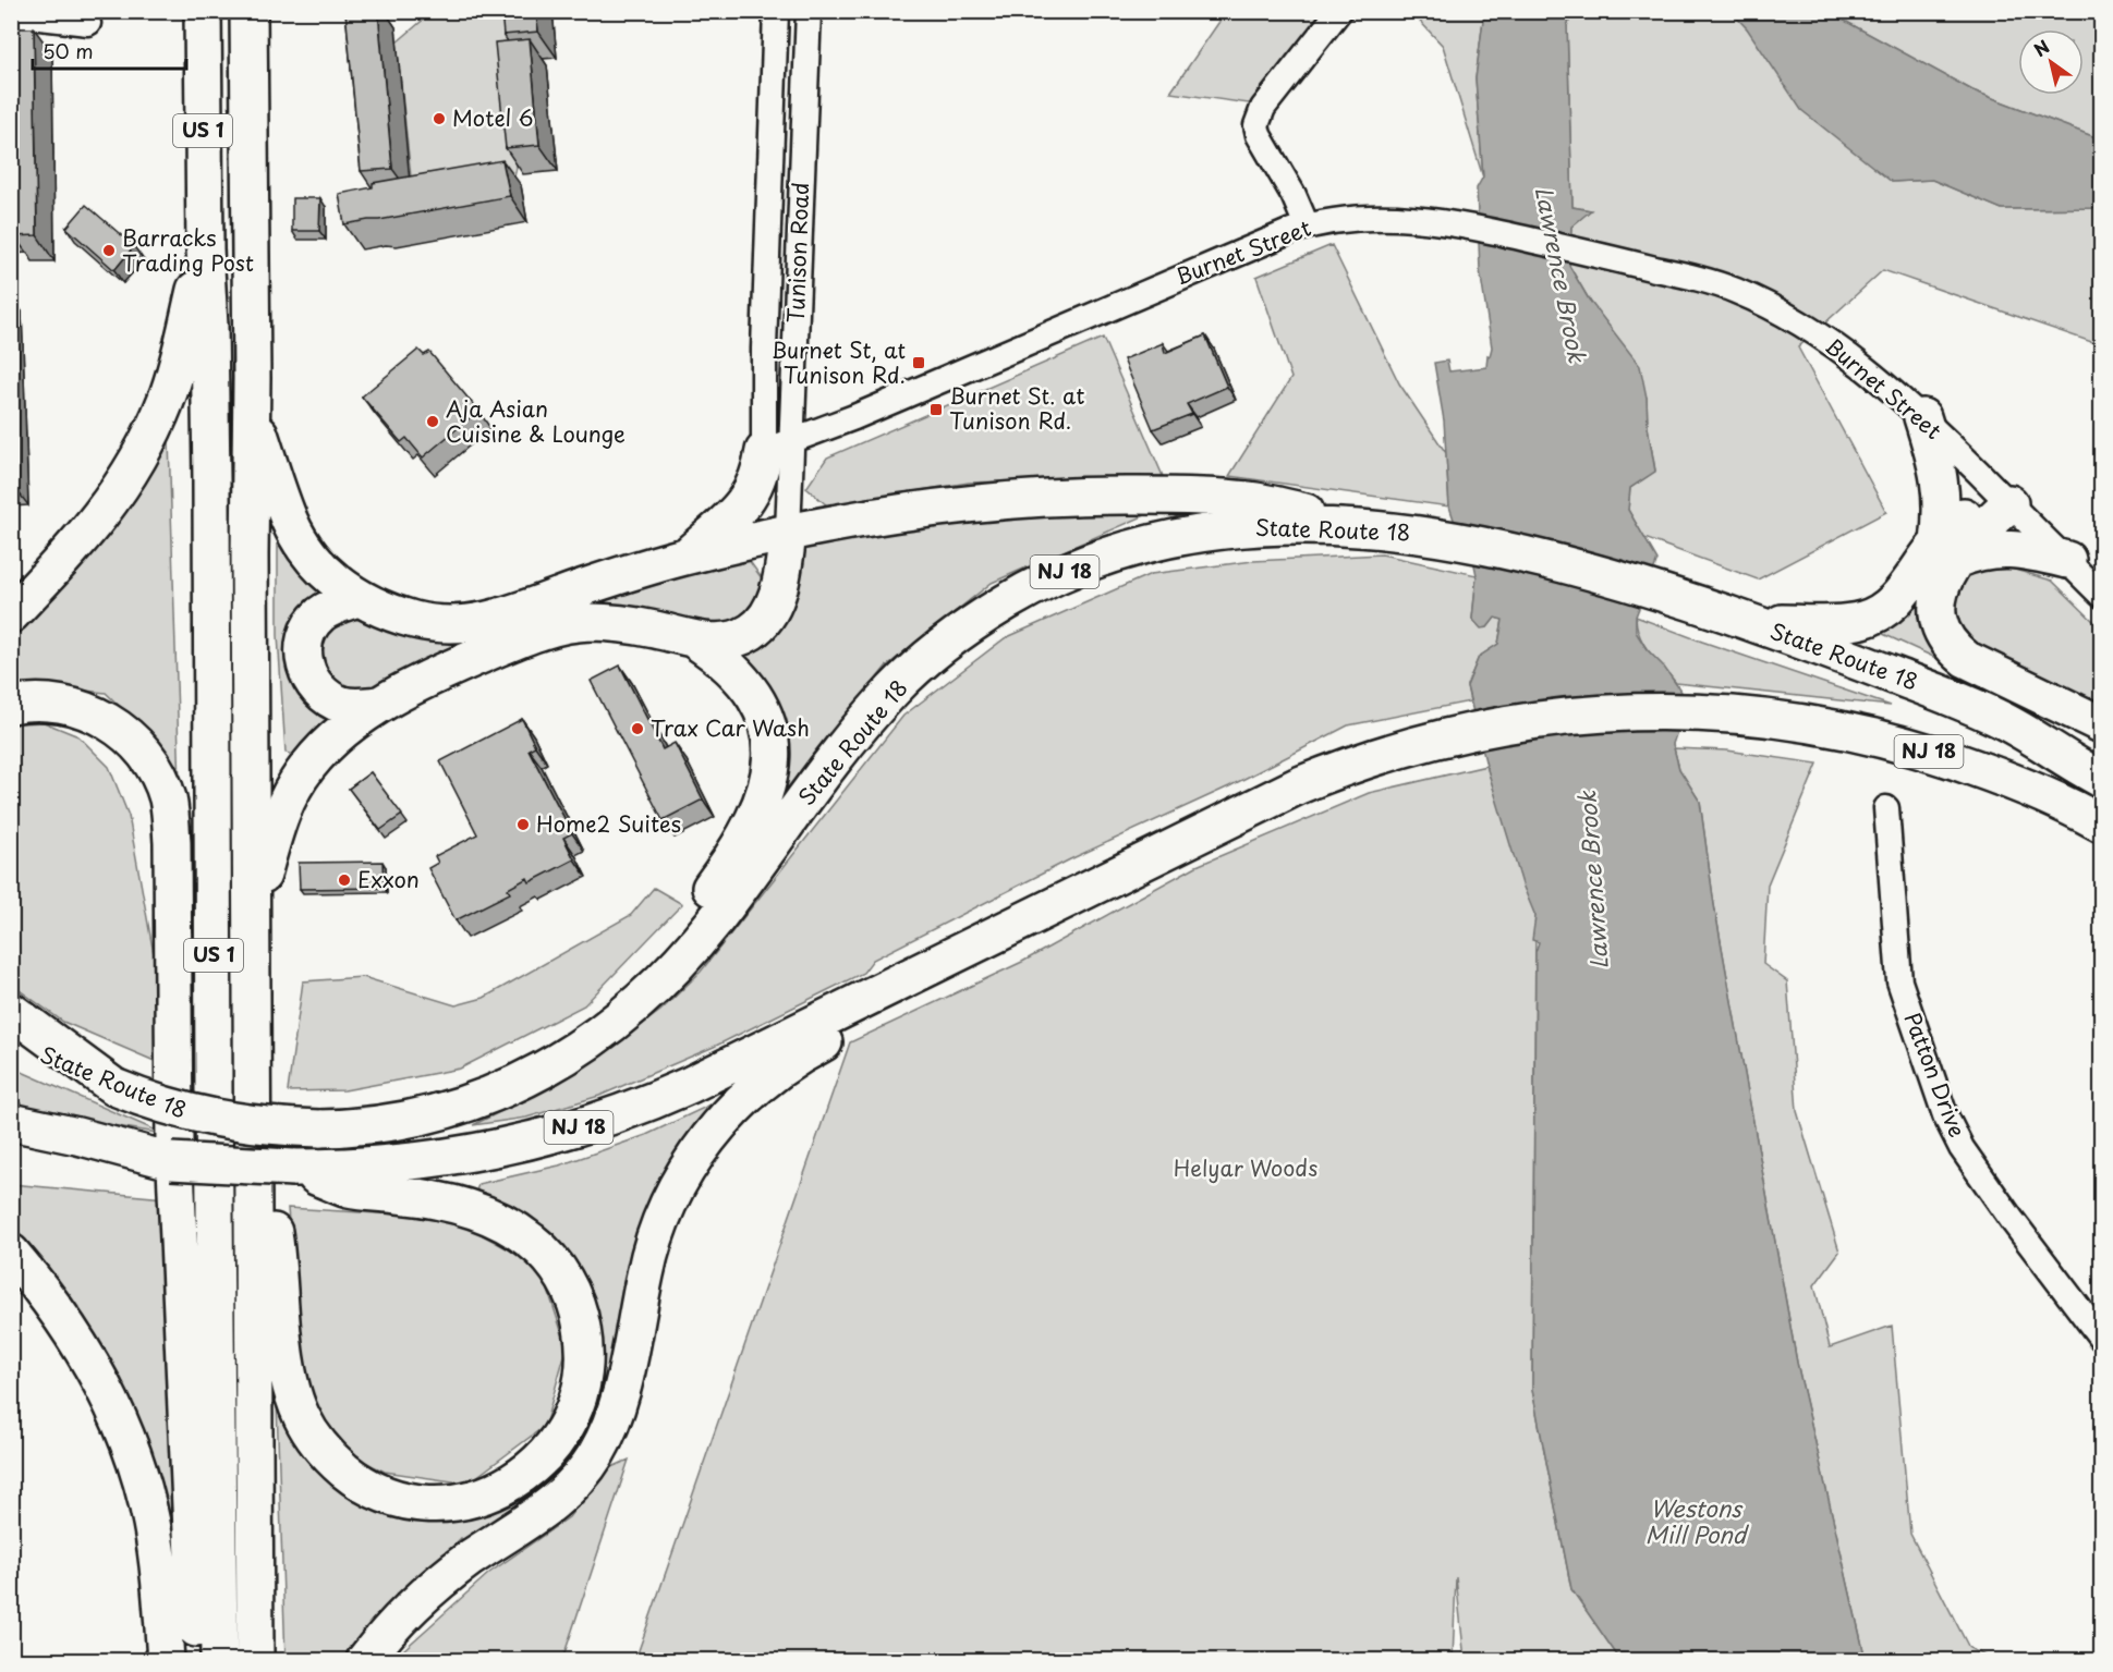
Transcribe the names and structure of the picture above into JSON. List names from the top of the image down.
{
  "streets": {
    "highway": ["US 1", "State Route 18", "NJ 18"],
    "street": ["Tunison Road", "Burnet Street", "Patton Drive"]
  },
  "crossings": [
    ["Tunison Road", "Burnet Street"]
  ],
  "water": ["Lawrence Brook", "Westons Mill Pond"],
  "parks": ["Helyar Woods"],
  "places": {
    "other": [
      "Motel 6",
      "Barracks Trading Post",
      "Aja Asian Cuisine & Lounge",
      "Trax Car Wash",
      "Home2 Suites",
      "Exxon"
    ],
    "transit": ["Burnet St, at Tunison Rd.", "Burnet St. at Tunison Rd."]
  },
  "scale_bar": "50 m",
  "north": "top left"
}
